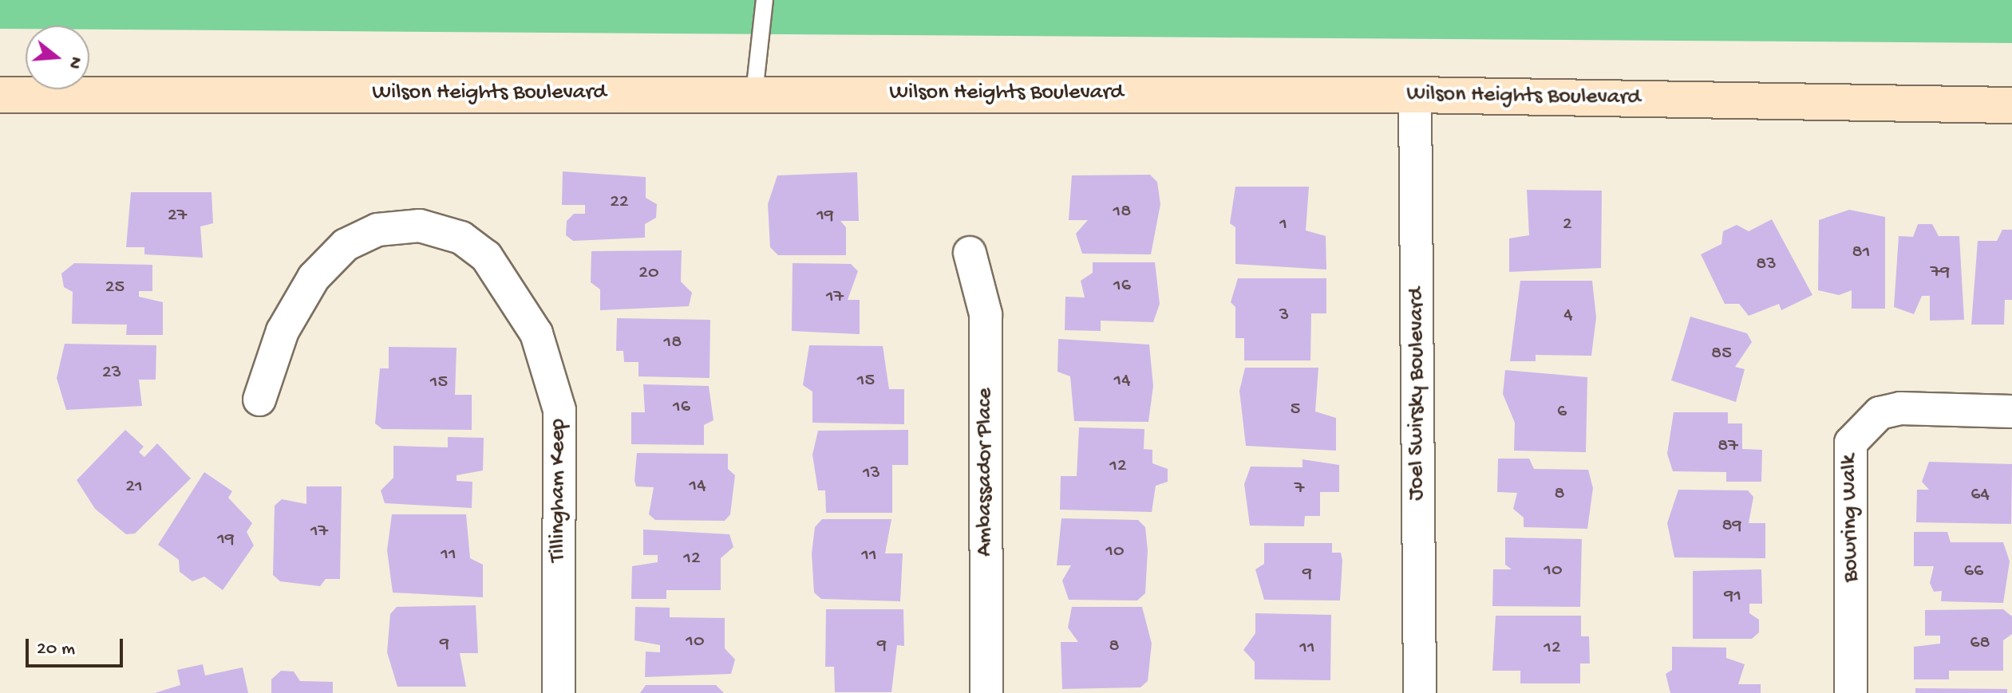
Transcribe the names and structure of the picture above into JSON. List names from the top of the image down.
{
  "streets": {
    "main road": ["Wilson Heights Boulevard"],
    "street": [
      "Joel Swirsky Boulevard",
      "Ambassador Place",
      "Tillingham Keep",
      "Bowring Walk"
    ]
  },
  "crossings": [
    ["Wilson Heights Boulevard", "Joel Swirsky Boulevard"]
  ],
  "house_numbers": [
    "22",
    "18",
    "27",
    "19",
    "1",
    "2",
    "81",
    "83",
    "79",
    "20",
    "16",
    "25",
    "17",
    "3",
    "4",
    "18",
    "85",
    "23",
    "15",
    "14",
    "15",
    "16",
    "5",
    "6",
    "87",
    "12",
    "13",
    "14",
    "21",
    "7",
    "8",
    "64",
    "89",
    "17",
    "19",
    "10",
    "11",
    "11",
    "12",
    "10",
    "66",
    "9",
    "91",
    "10",
    "68",
    "9",
    "9",
    "8",
    "11",
    "12"
  ],
  "scale_bar": "20 m",
  "north": "right"
}
